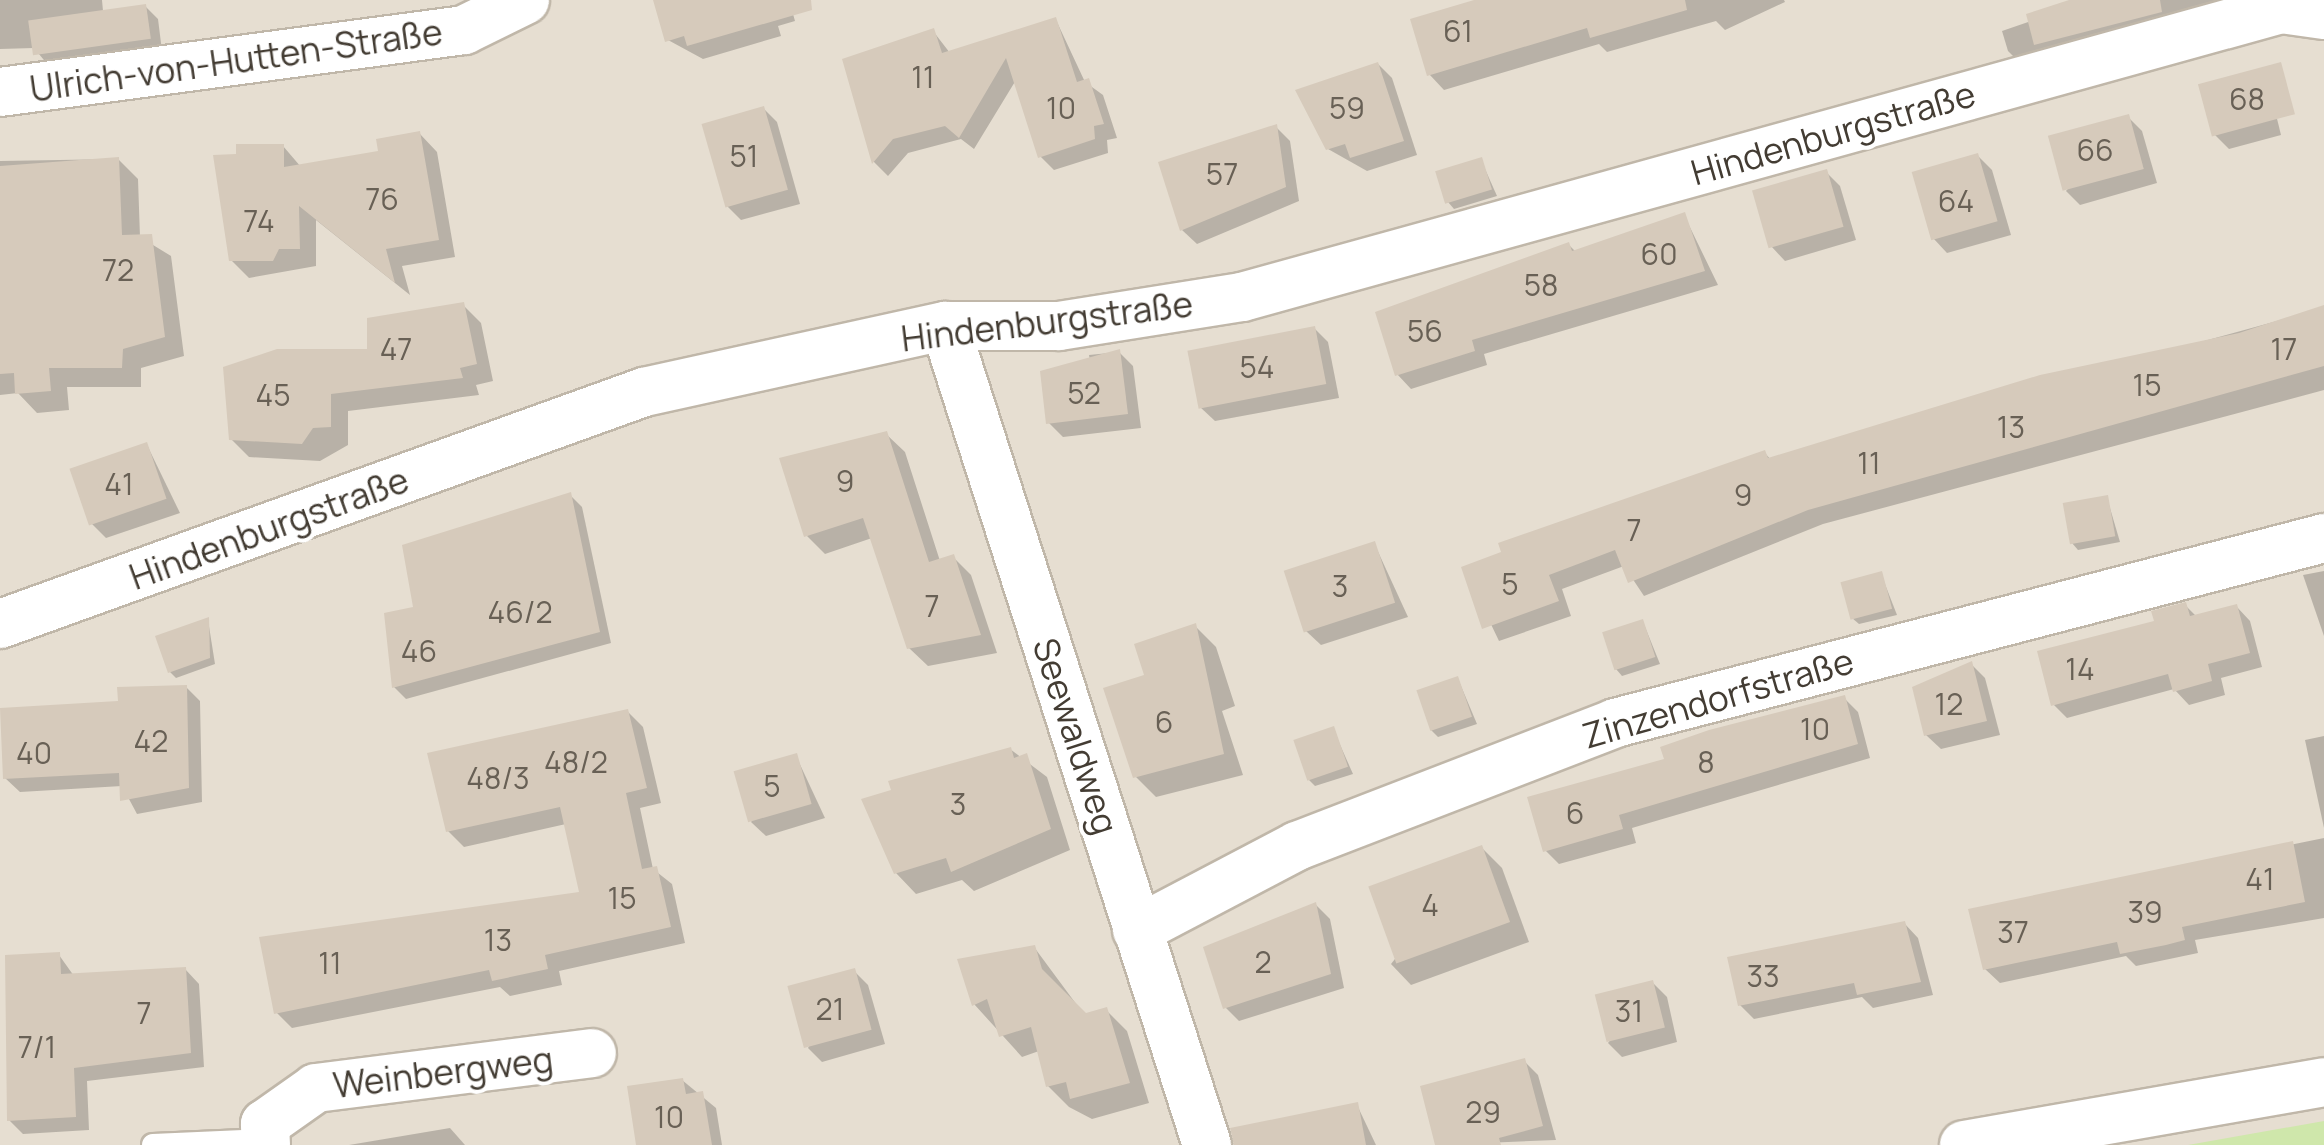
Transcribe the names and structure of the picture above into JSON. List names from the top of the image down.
{
  "streets": {
    "street": [
      "Ulrich-von-Hutten-Straße",
      "Hindenburgstraße",
      "Zinzendorfstraße",
      "Seewaldweg",
      "Weinbergweg"
    ]
  },
  "crossings": [
    ["Hindenburgstraße", "Seewaldweg"],
    ["Zinzendorfstraße", "Seewaldweg"]
  ],
  "house_numbers": [
    "61",
    "11",
    "68",
    "10",
    "59",
    "66",
    "51",
    "57",
    "76",
    "64",
    "74",
    "60",
    "72",
    "58",
    "56",
    "47",
    "17",
    "54",
    "15",
    "52",
    "45",
    "13",
    "11",
    "9",
    "41",
    "9",
    "7",
    "5",
    "3",
    "7",
    "46/2",
    "46",
    "14",
    "12",
    "6",
    "10",
    "42",
    "40",
    "48/2",
    "8",
    "48/3",
    "5",
    "3",
    "6",
    "41",
    "15",
    "4",
    "39",
    "37",
    "13",
    "2",
    "11",
    "33",
    "21",
    "31",
    "7",
    "7/1",
    "29",
    "10"
  ]
}
